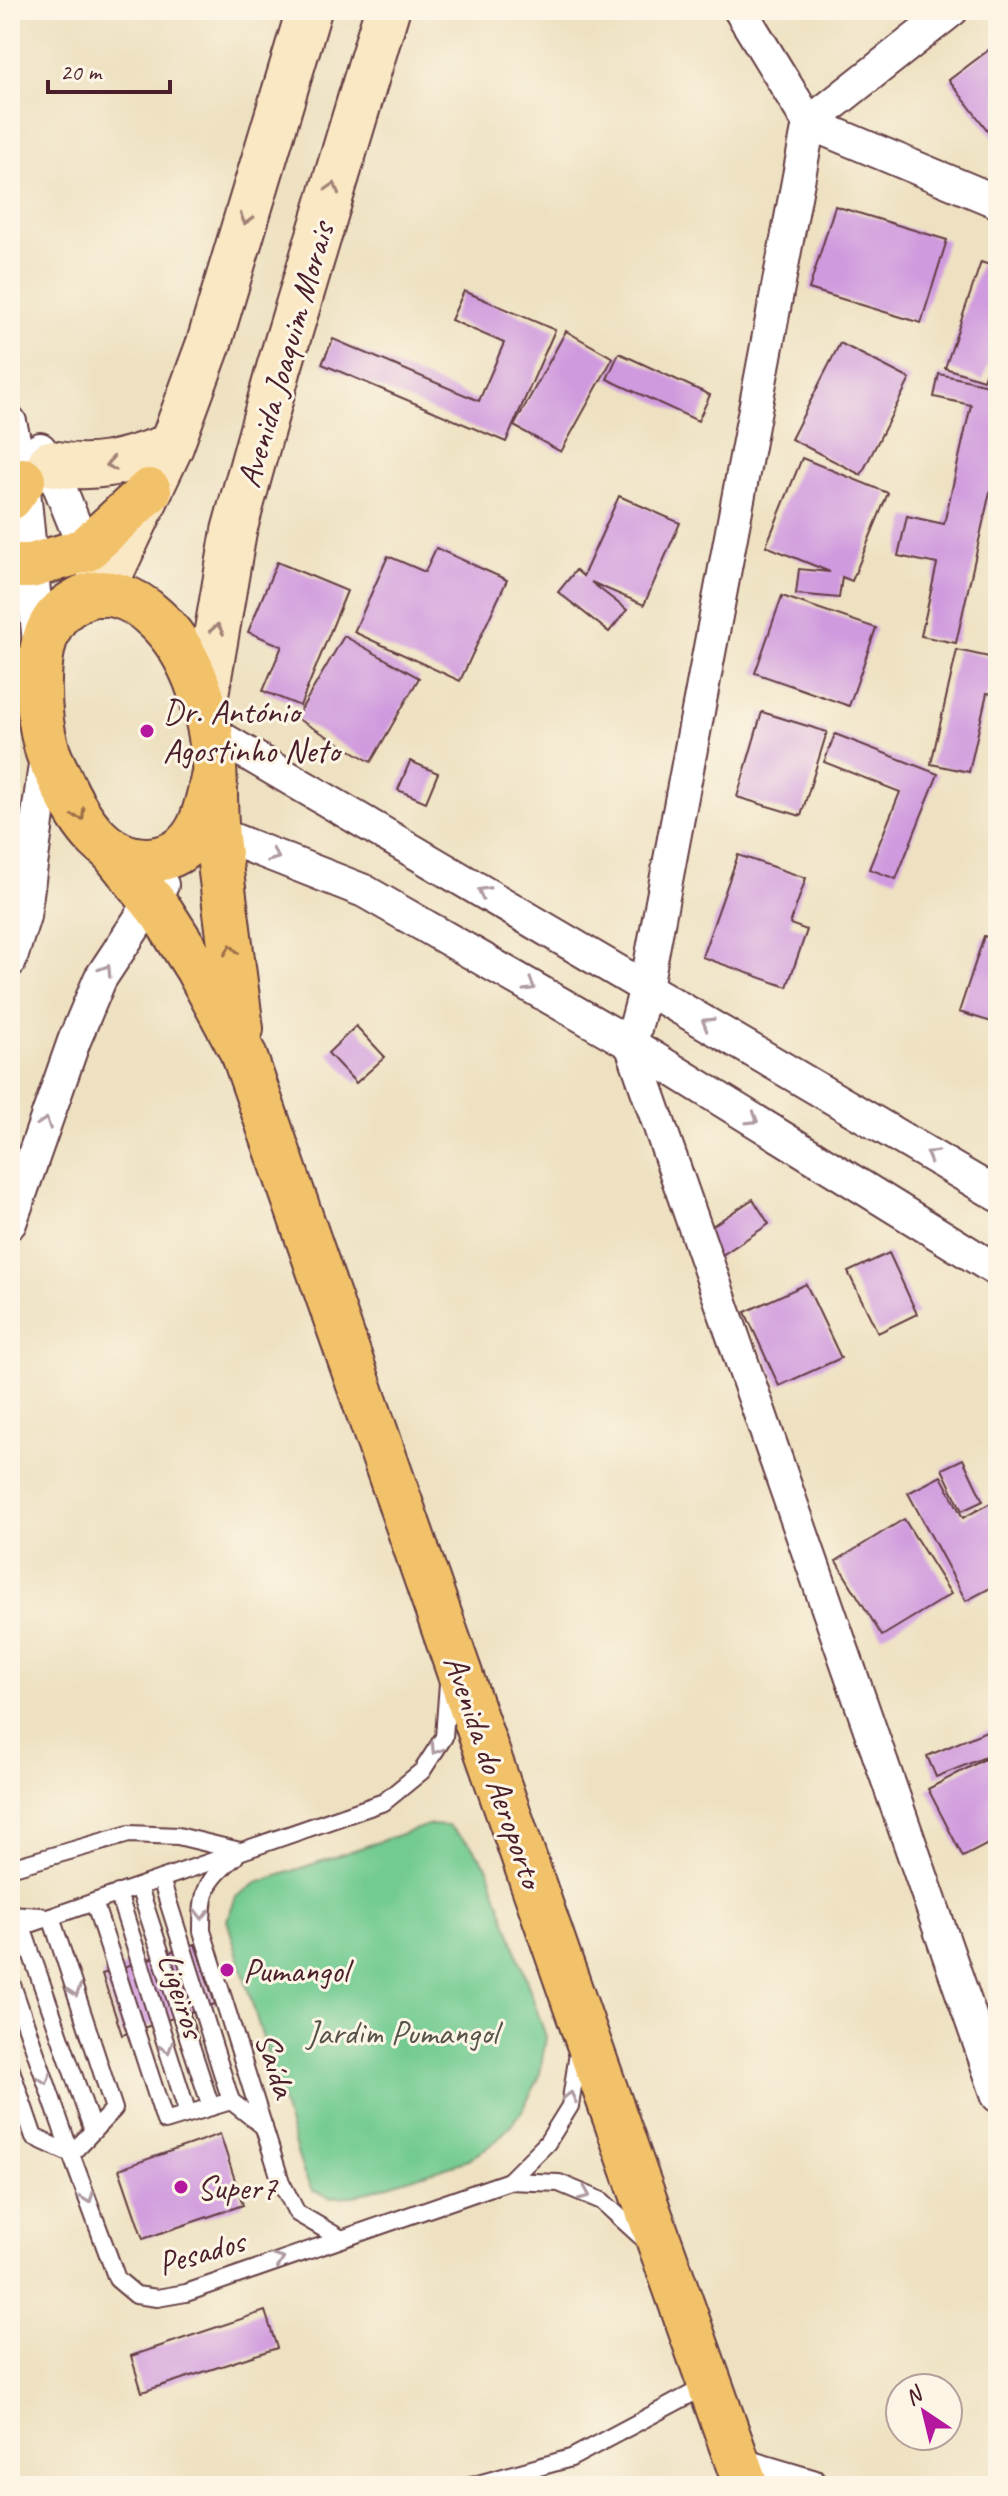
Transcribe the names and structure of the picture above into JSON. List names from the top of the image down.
{
  "streets": {
    "main road": ["Avenida do Aeroporto"],
    "street": ["Avenida Joaquim Morais"],
    "lane": ["Ligeiros", "Saída", "Pesados"]
  },
  "crossings": [
    ["Saída", "Pesados"]
  ],
  "parks": ["Jardim Pumangol"],
  "places": ["Dr. António Agostinho Neto", "Pumangol", "Super7"],
  "scale_bar": "20 m",
  "north": "top left"
}
